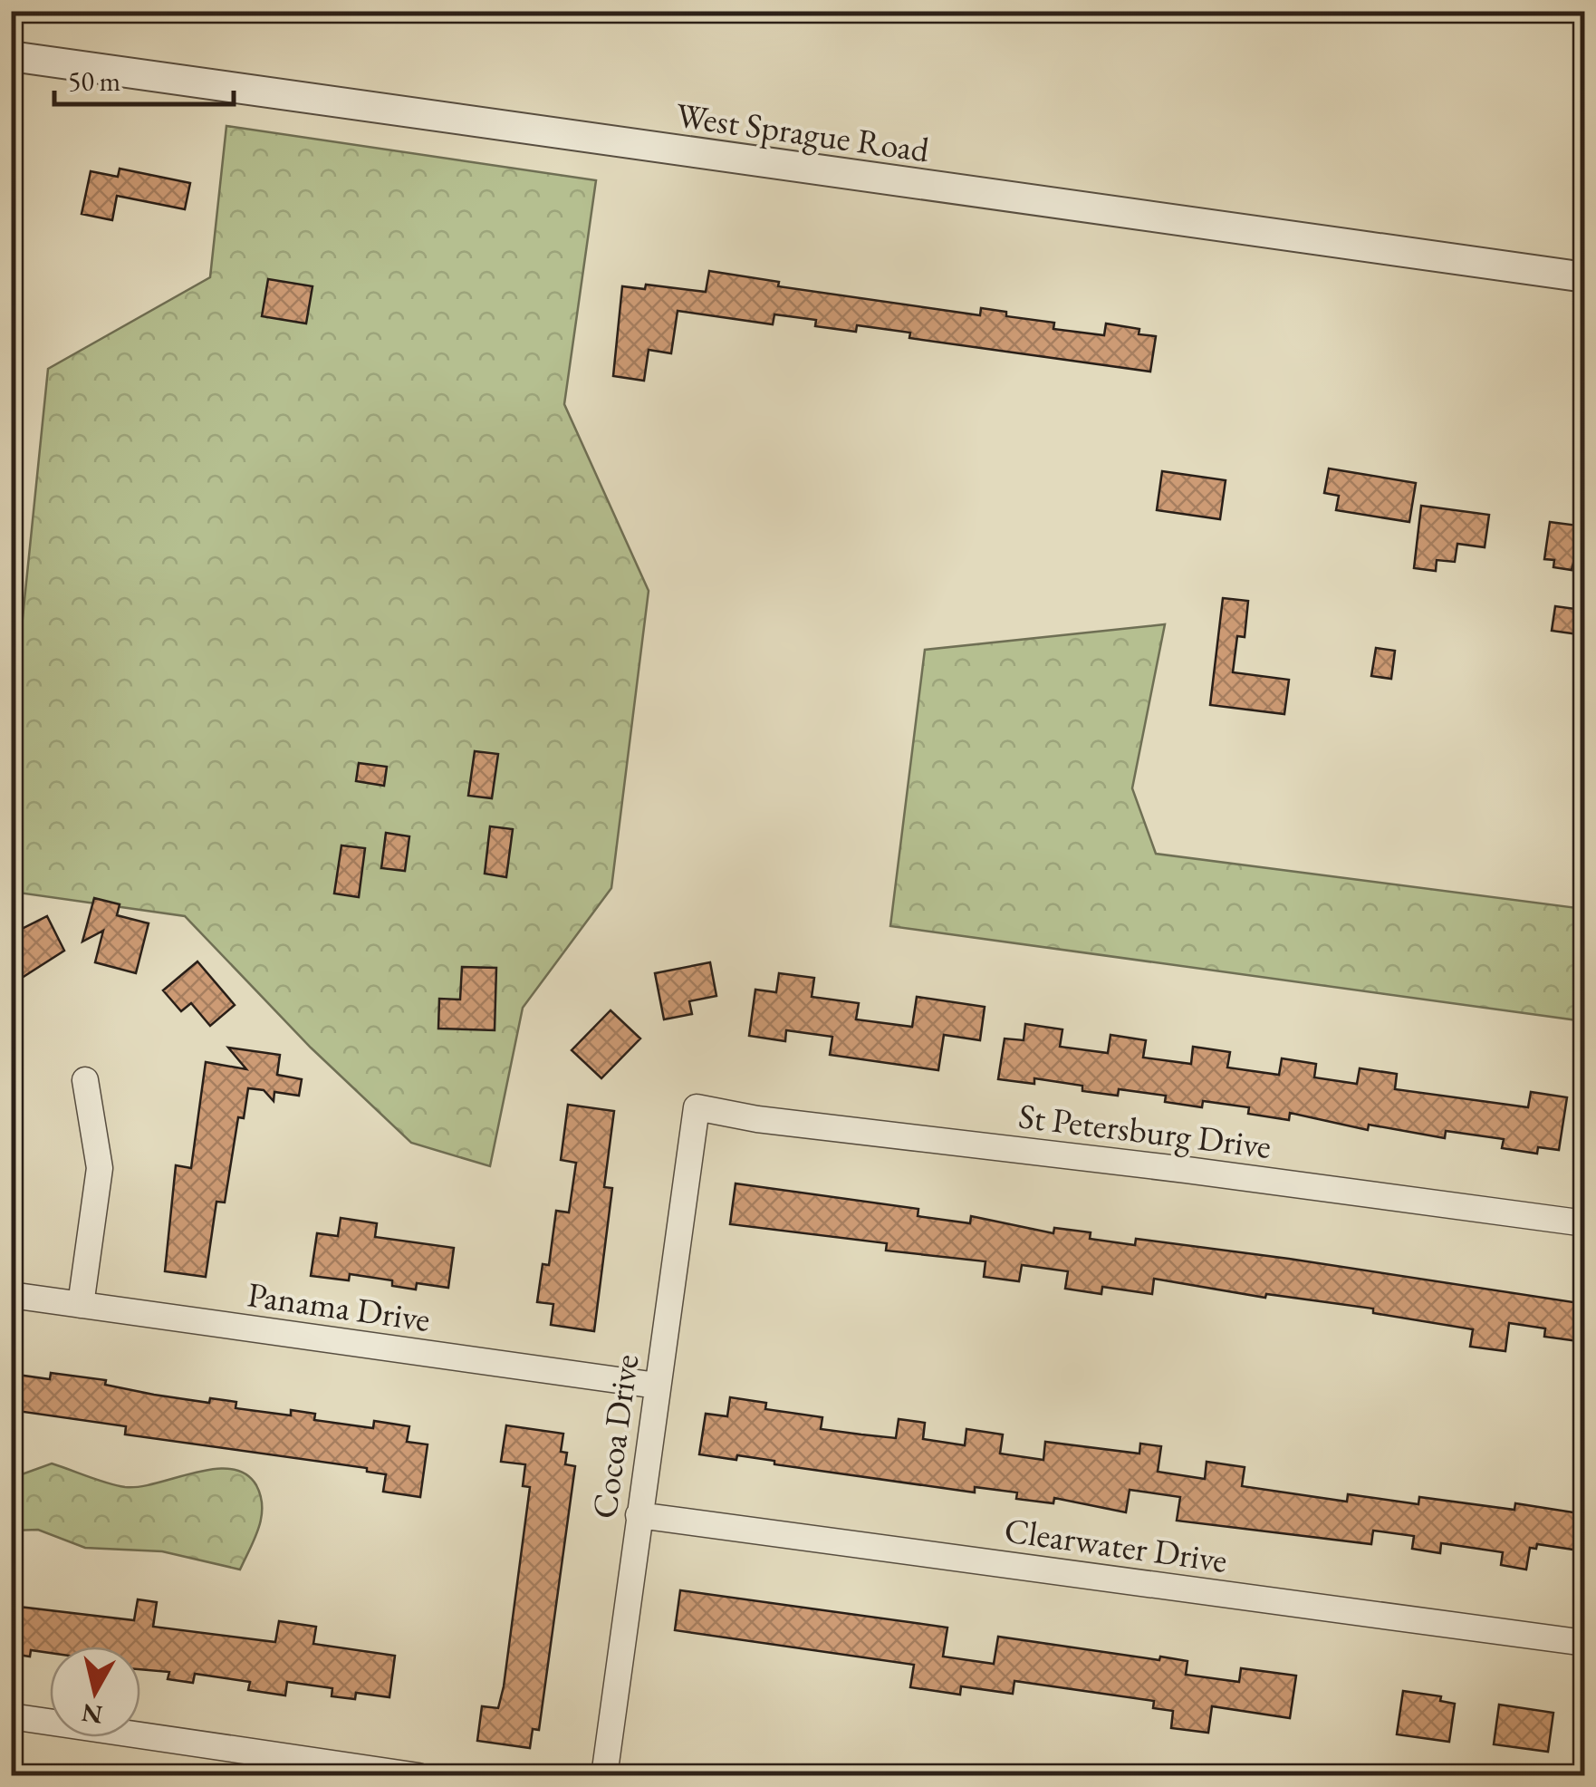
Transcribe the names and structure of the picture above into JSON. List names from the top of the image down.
{
  "streets": {
    "street": [
      "West Sprague Road",
      "St Petersburg Drive",
      "Panama Drive",
      "Cocoa Drive",
      "Clearwater Drive"
    ]
  },
  "crossings": [
    ["St Petersburg Drive", "Cocoa Drive"],
    ["Panama Drive", "Cocoa Drive"],
    ["Cocoa Drive", "Clearwater Drive"]
  ],
  "scale_bar": "50 m",
  "north": "bottom"
}
